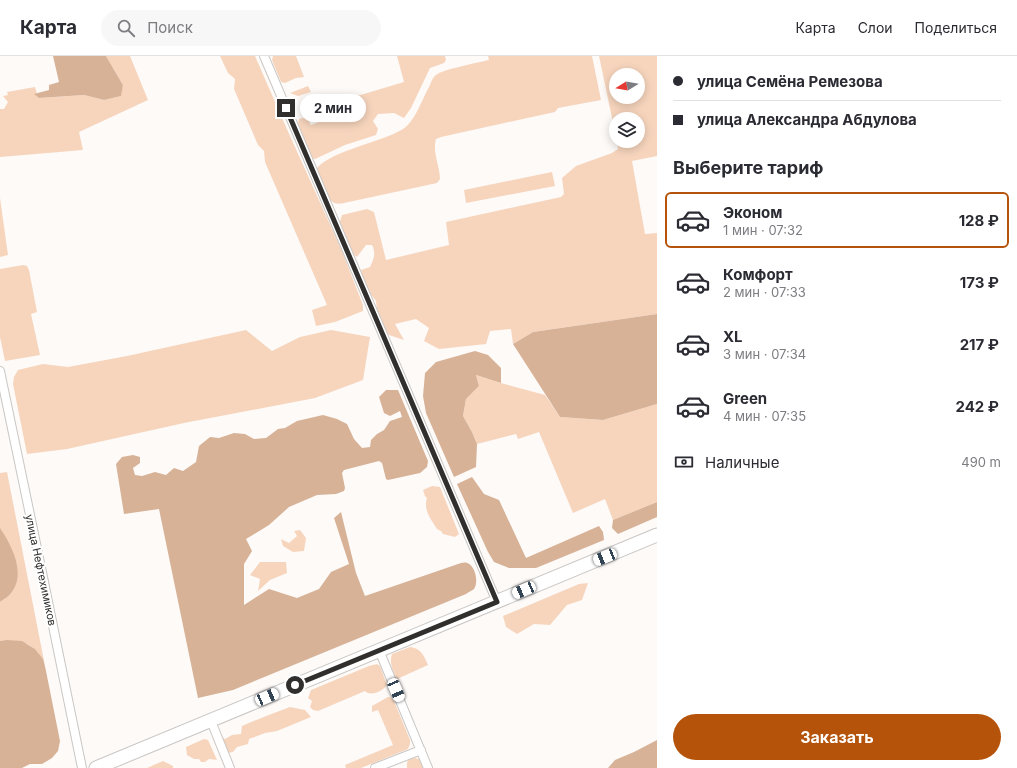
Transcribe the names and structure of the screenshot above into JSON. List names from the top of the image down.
{
  "streets": {
    "street": ["улица Нефтехимиков"]
  },
  "north": "left",
  "page": {
    "header": "Карта",
    "search": "Поиск",
    "nav": ["Карта", "Слои", "Поделиться"],
    "banner": ["улица Семёна Ремезова", "улица Александра Абдулова"],
    "bubble": "2 мин",
    "heading": "Выберите тариф",
    "list": [
      {
        "name": "Эконом",
        "note": "1 мин · 07:32",
        "value": "128 ₽"
      },
      {
        "name": "Комфорт",
        "note": "2 мин · 07:33",
        "value": "173 ₽"
      },
      {
        "name": "XL",
        "note": "3 мин · 07:34",
        "value": "217 ₽"
      },
      {
        "name": "Green",
        "note": "4 мин · 07:35",
        "value": "242 ₽"
      }
    ],
    "pay": ["Наличные", "490 m"],
    "buttons": "Заказать"
  }
}
